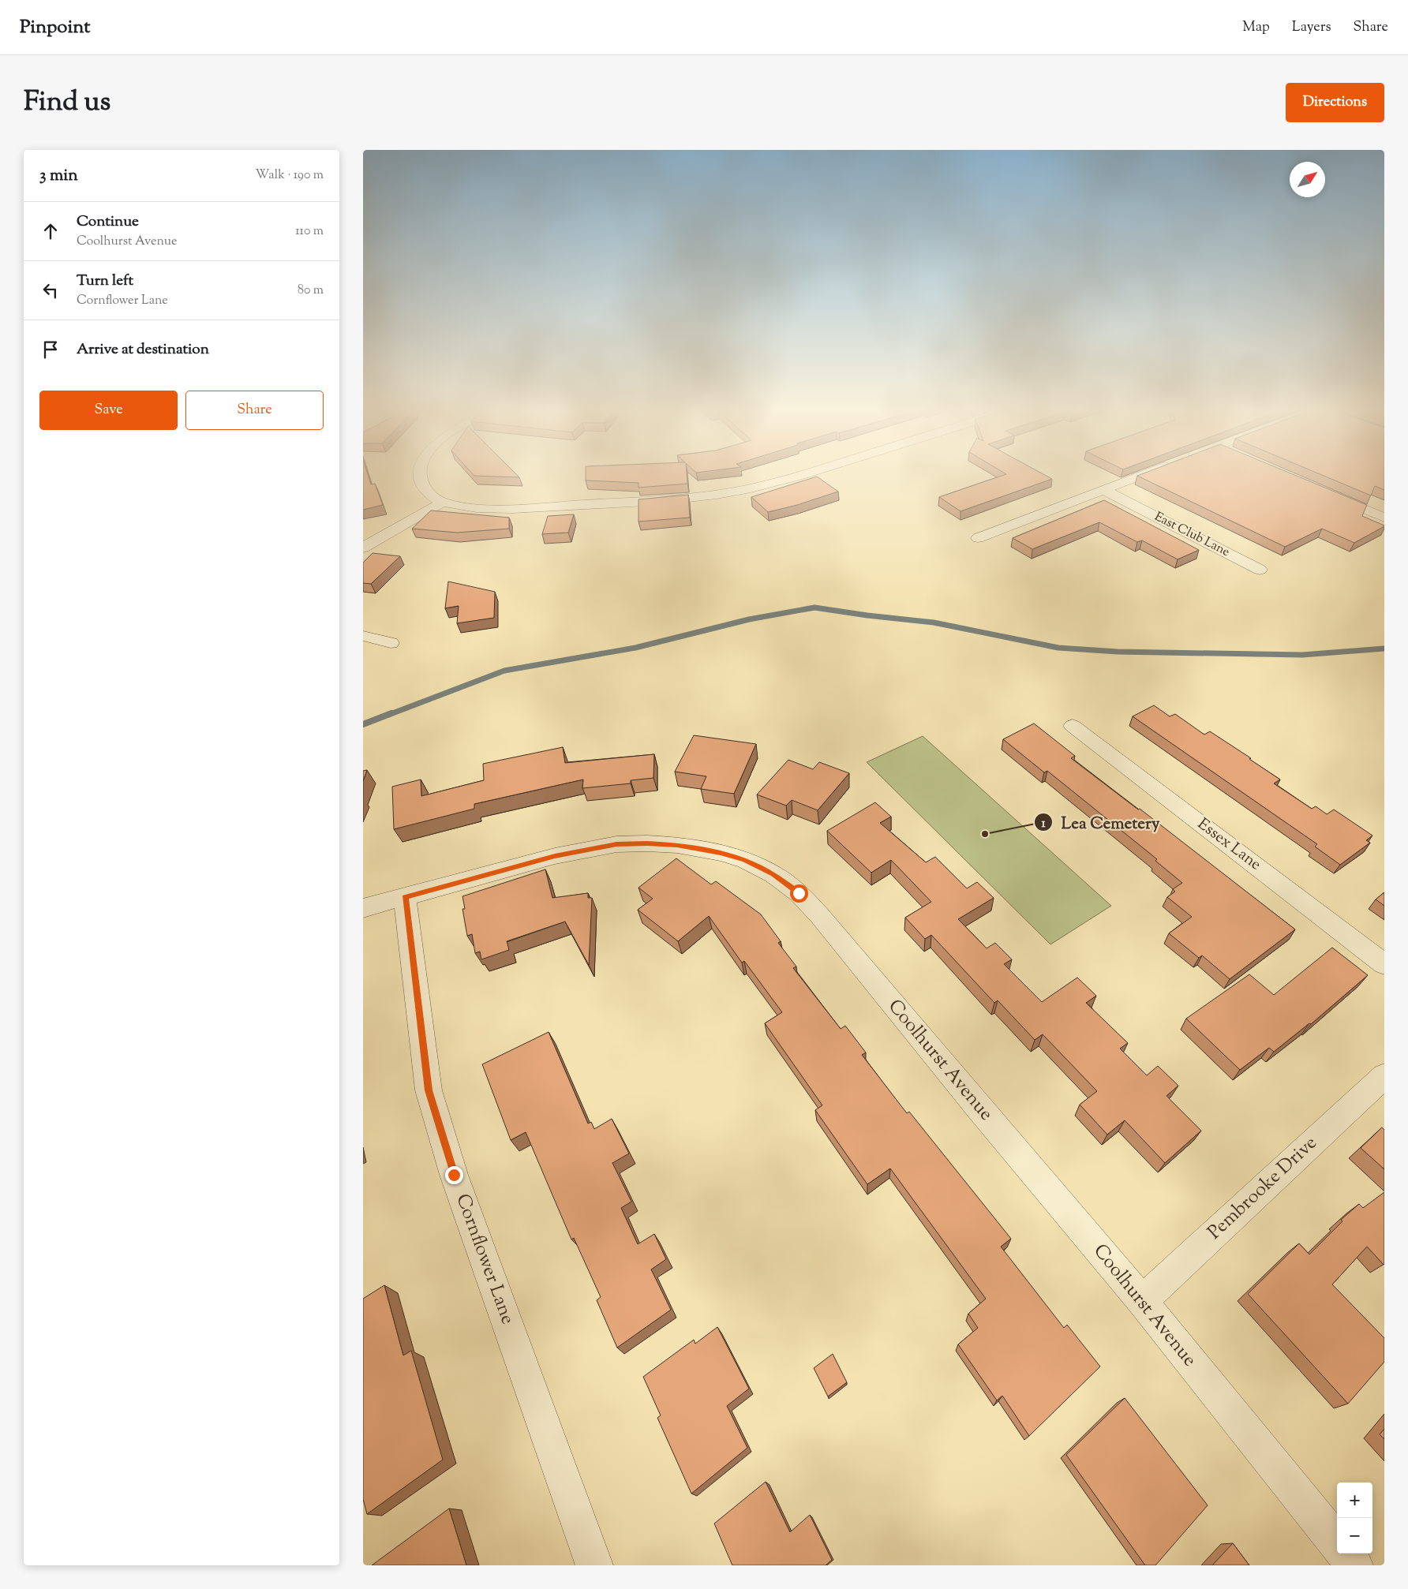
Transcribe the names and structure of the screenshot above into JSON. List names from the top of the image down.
{
  "streets": {
    "street": [
      "East Club Lane",
      "Essex Lane",
      "Coolhurst Avenue",
      "Pembrooke Drive",
      "Cornflower Lane"
    ]
  },
  "crossings": [
    ["Coolhurst Avenue", "Pembrooke Drive"],
    ["Coolhurst Avenue", "Cornflower Lane"]
  ],
  "places": ["Lea Cemetery"],
  "north": "top right",
  "page": {
    "header": "Pinpoint",
    "nav": ["Map", "Layers", "Share"],
    "title": "Find us",
    "buttons": [
      "Directions",
      ["Save", "Share"]
    ],
    "heading": ["3 min", "Walk · 190 m"],
    "list": [
      ["Continue", "Coolhurst Avenue", "110 m"],
      ["Turn left", "Cornflower Lane", "80 m"],
      "Arrive at destination"
    ],
    "map_buttons": ["+", "−"]
  }
}
